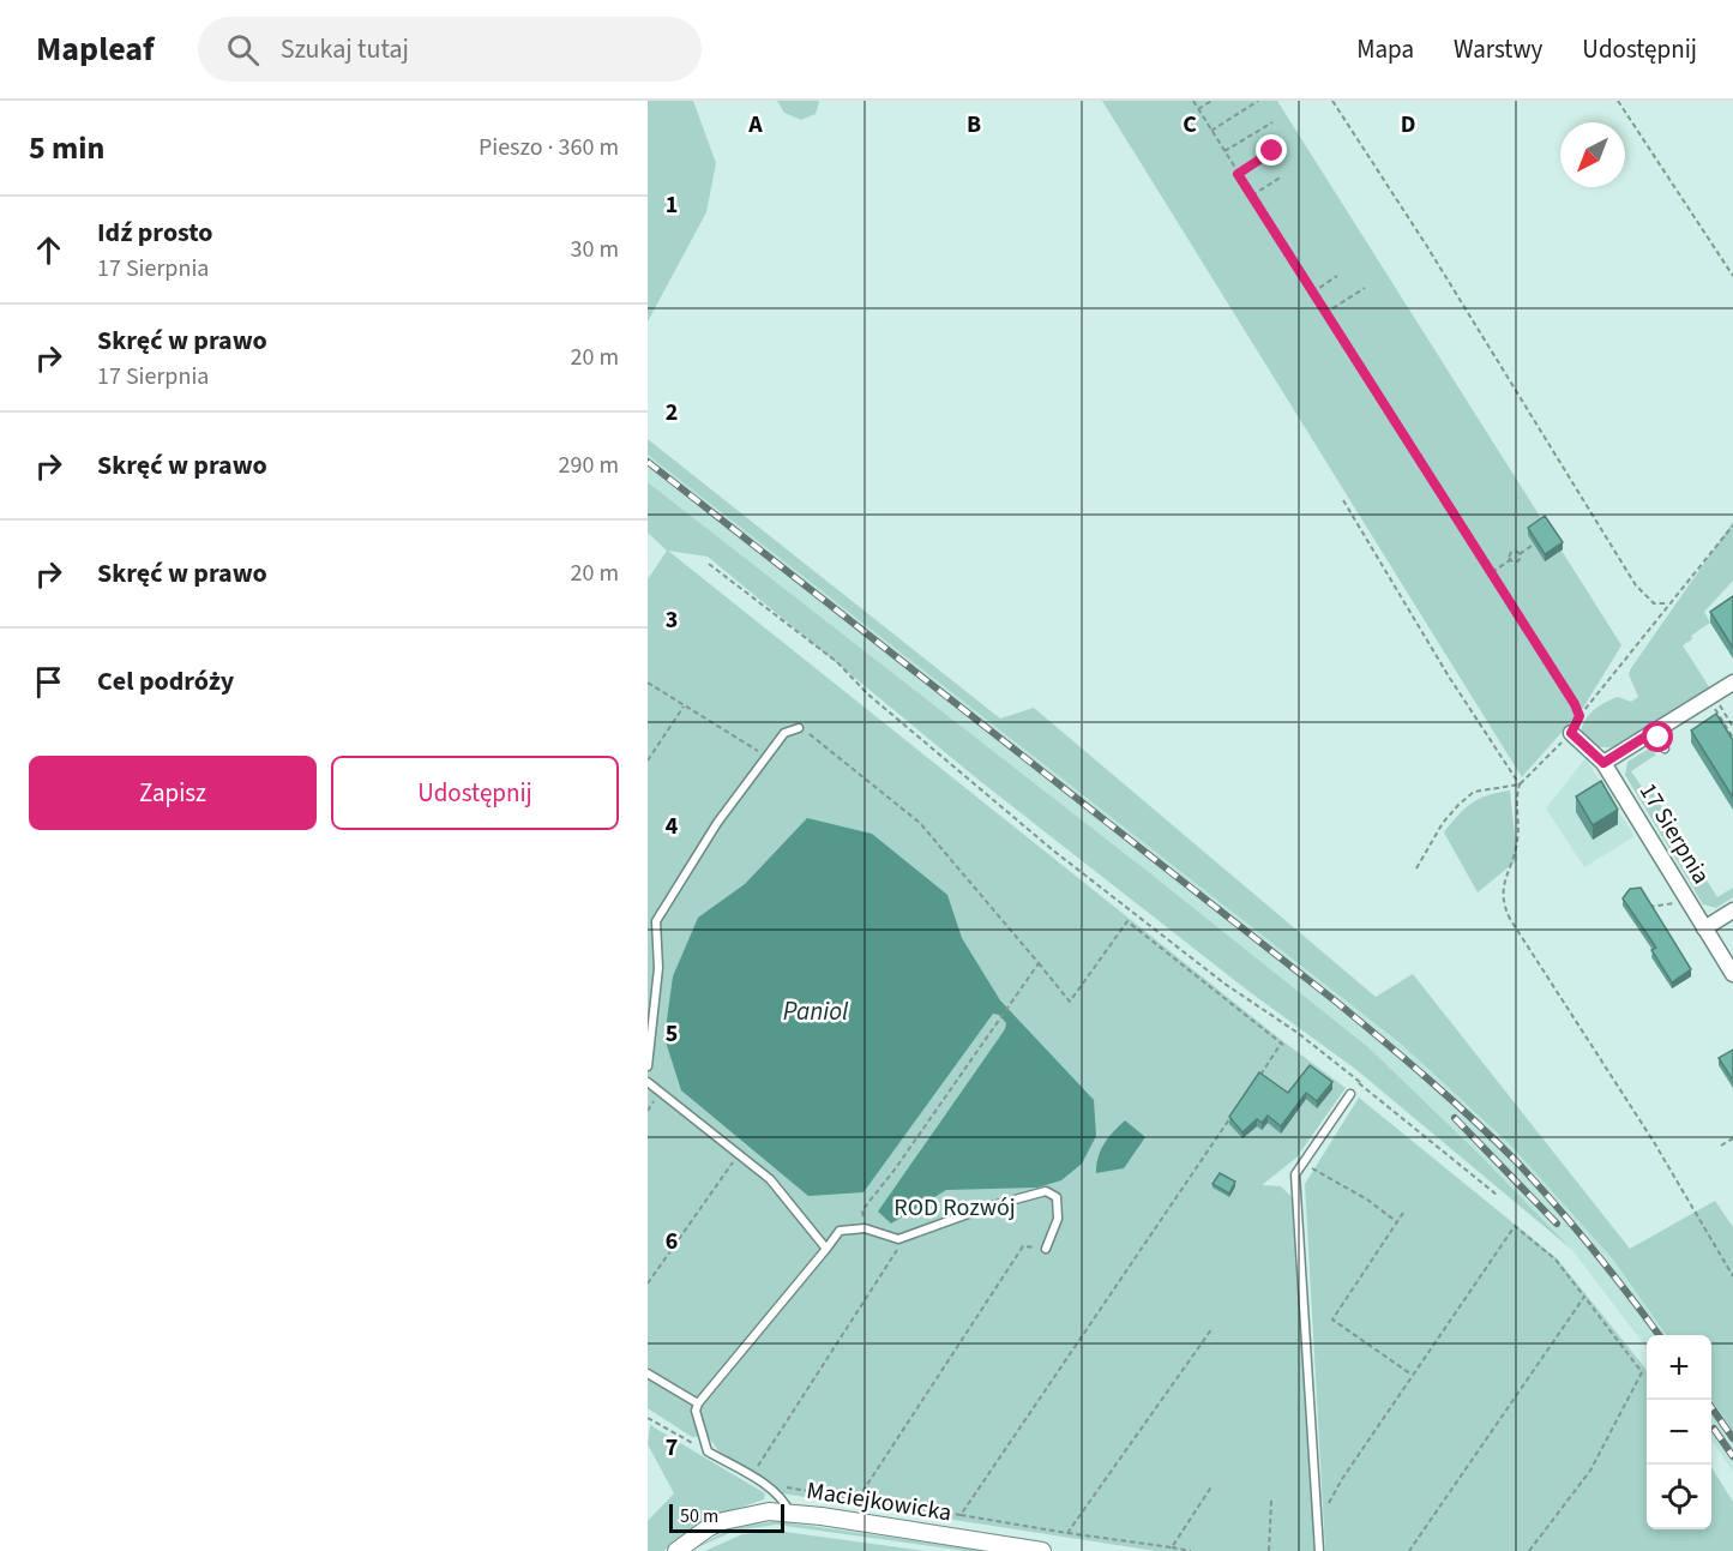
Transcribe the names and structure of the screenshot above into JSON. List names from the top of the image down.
{
  "streets": {
    "street": ["17 Sierpnia", "Maciejkowicka"]
  },
  "water": ["Paniol"],
  "parks": ["ROD Rozwój"],
  "scale_bar": "50 m",
  "north": "bottom left",
  "page": {
    "header": "Mapleaf",
    "search": "Szukaj tutaj",
    "nav": ["Mapa", "Warstwy", "Udostępnij"],
    "heading": ["5 min", "Pieszo · 360 m"],
    "list": [
      ["Idź prosto", "17 Sierpnia", "30 m"],
      ["Skręć w prawo", "17 Sierpnia", "20 m"],
      ["Skręć w prawo", "290 m"],
      ["Skręć w prawo", "20 m"],
      "Cel podróży"
    ],
    "buttons": ["Zapisz", "Udostępnij"],
    "map_buttons": ["+", "−"],
    "scale": "50 m"
  },
  "grid": {
    "columns": [
      "A",
      "B",
      "C",
      "D"
    ],
    "rows": [
      "1",
      "2",
      "3",
      "4",
      "5",
      "6",
      "7"
    ]
  }
}
